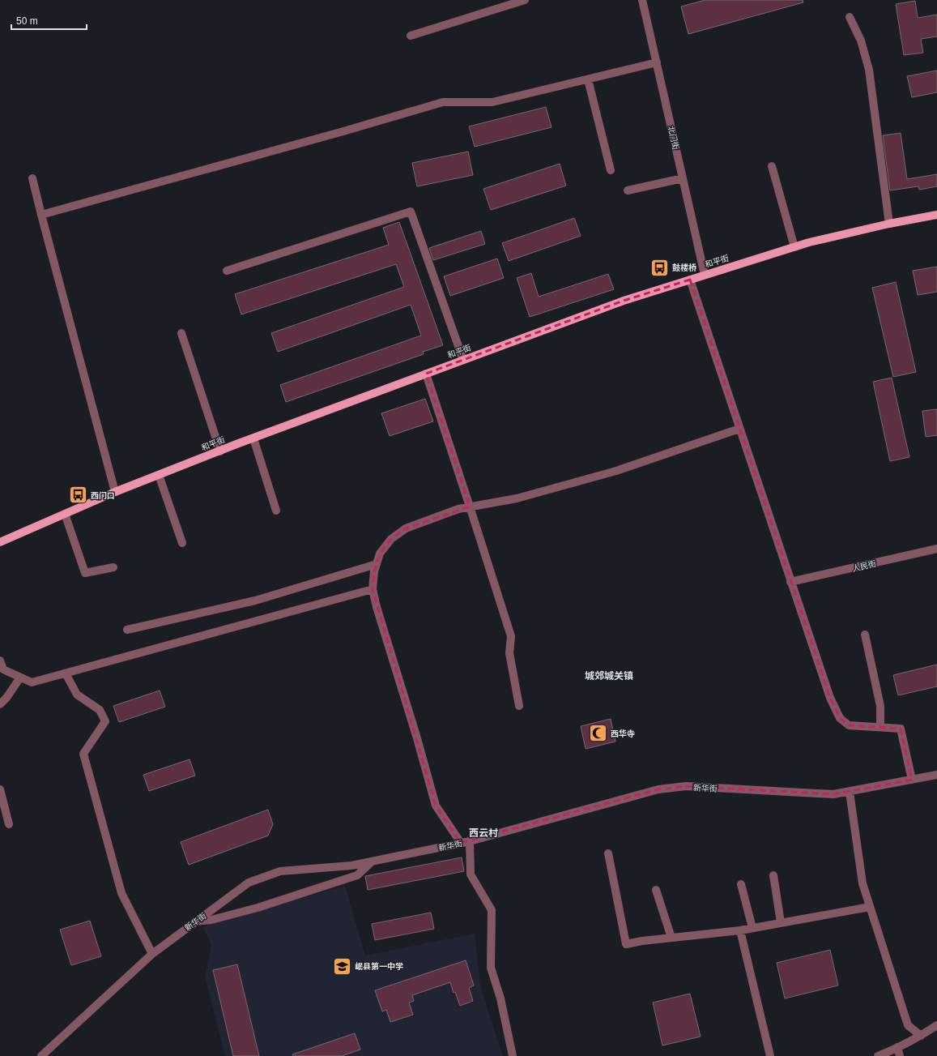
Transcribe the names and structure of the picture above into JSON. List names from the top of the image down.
{
  "streets": {
    "main road": ["和平街"],
    "street": ["北门街", "人民街", "新华街"]
  },
  "crossings": [
    ["北门街", "和平街"]
  ],
  "districts": ["城郊城关镇", "西云村"],
  "places": {
    "bus stop": ["鼓楼桥", "西门口"],
    "mosque": ["西华寺"],
    "school or university": ["岷县第一中学"]
  },
  "scale_bar": "50 m"
}
